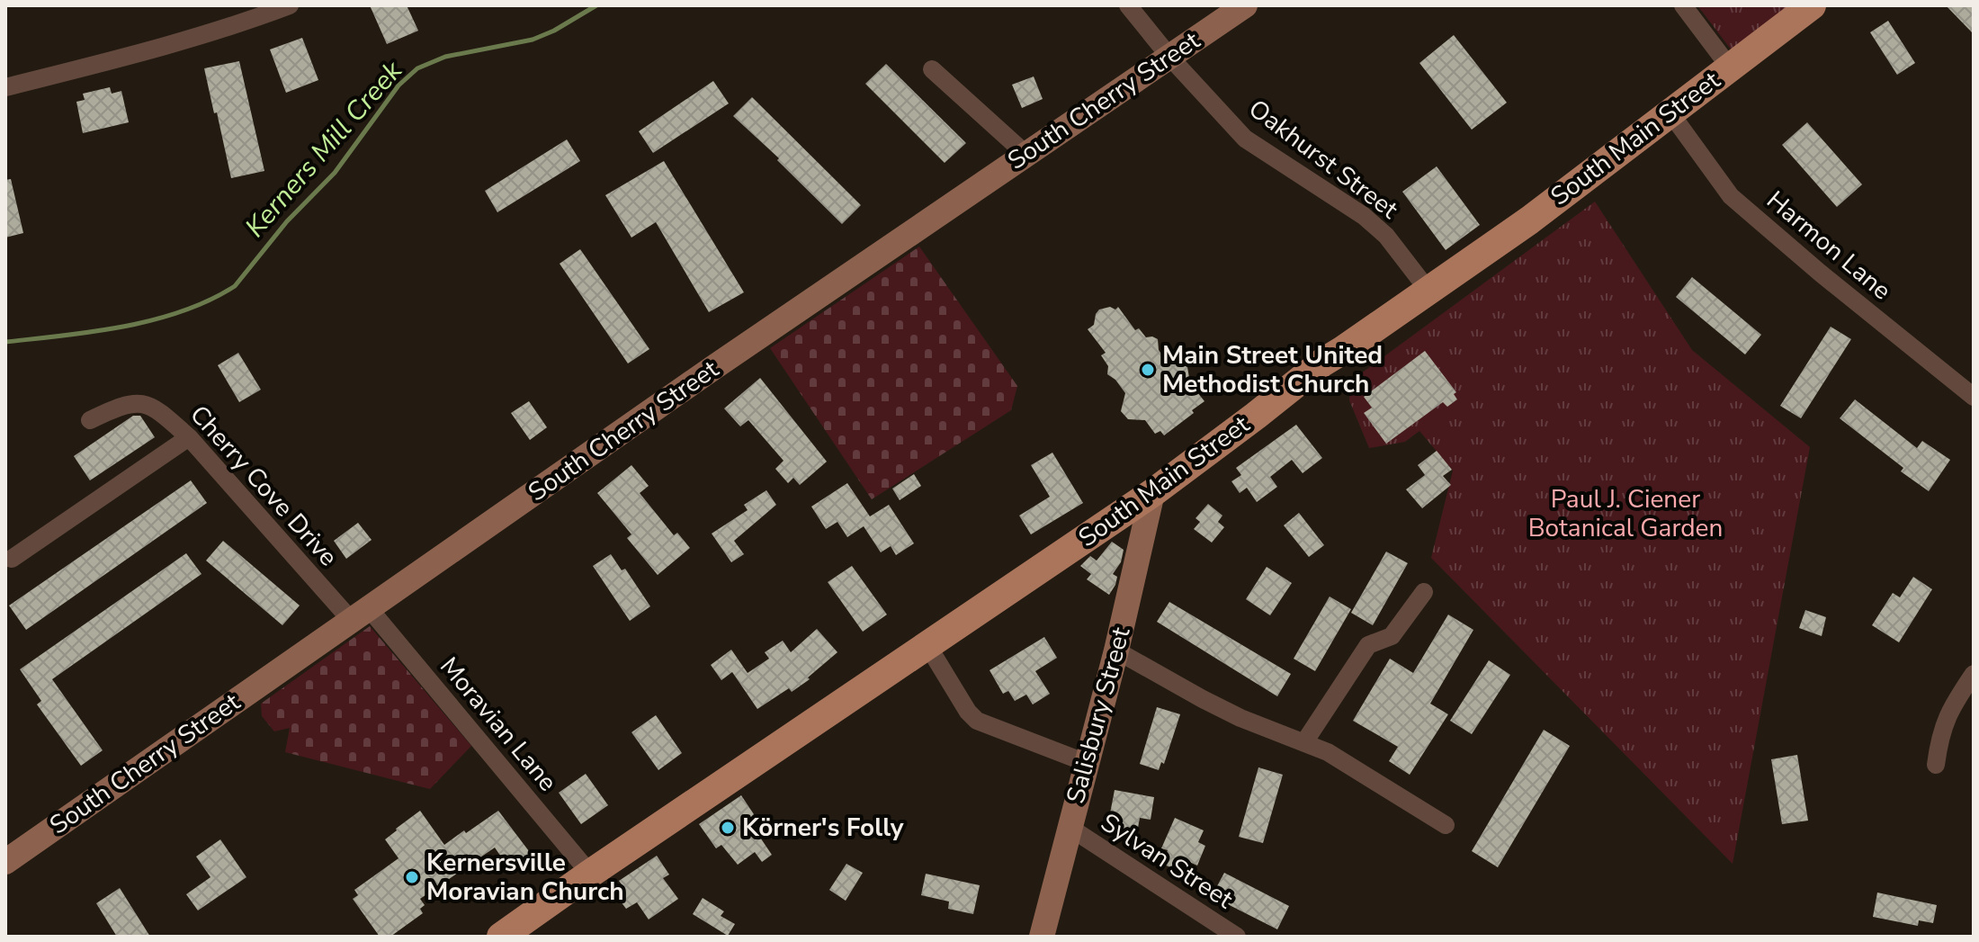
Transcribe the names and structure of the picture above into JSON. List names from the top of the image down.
{
  "streets": {
    "main road": ["South Cherry Street", "South Main Street", "Salisbury Street"],
    "street": [
      "Oakhurst Street",
      "Harmon Lane",
      "Cherry Cove Drive",
      "Moravian Lane",
      "Sylvan Street"
    ]
  },
  "crossings": [
    ["South Cherry Street", "Oakhurst Street"],
    ["South Cherry Street", "Cherry Cove Drive"],
    ["South Cherry Street", "Moravian Lane"],
    ["South Main Street", "Oakhurst Street"],
    ["South Main Street", "Harmon Lane"],
    ["South Main Street", "Salisbury Street"],
    ["South Main Street", "Moravian Lane"],
    ["Cherry Cove Drive", "Moravian Lane"],
    ["Salisbury Street", "Sylvan Street"]
  ],
  "water": ["Kerners Mill Creek"],
  "parks": ["Paul J. Ciener Botanical Garden"],
  "places": ["Main Street United Methodist Church", "Körner's Folly", "Kernersville Moravian Church"]
}
